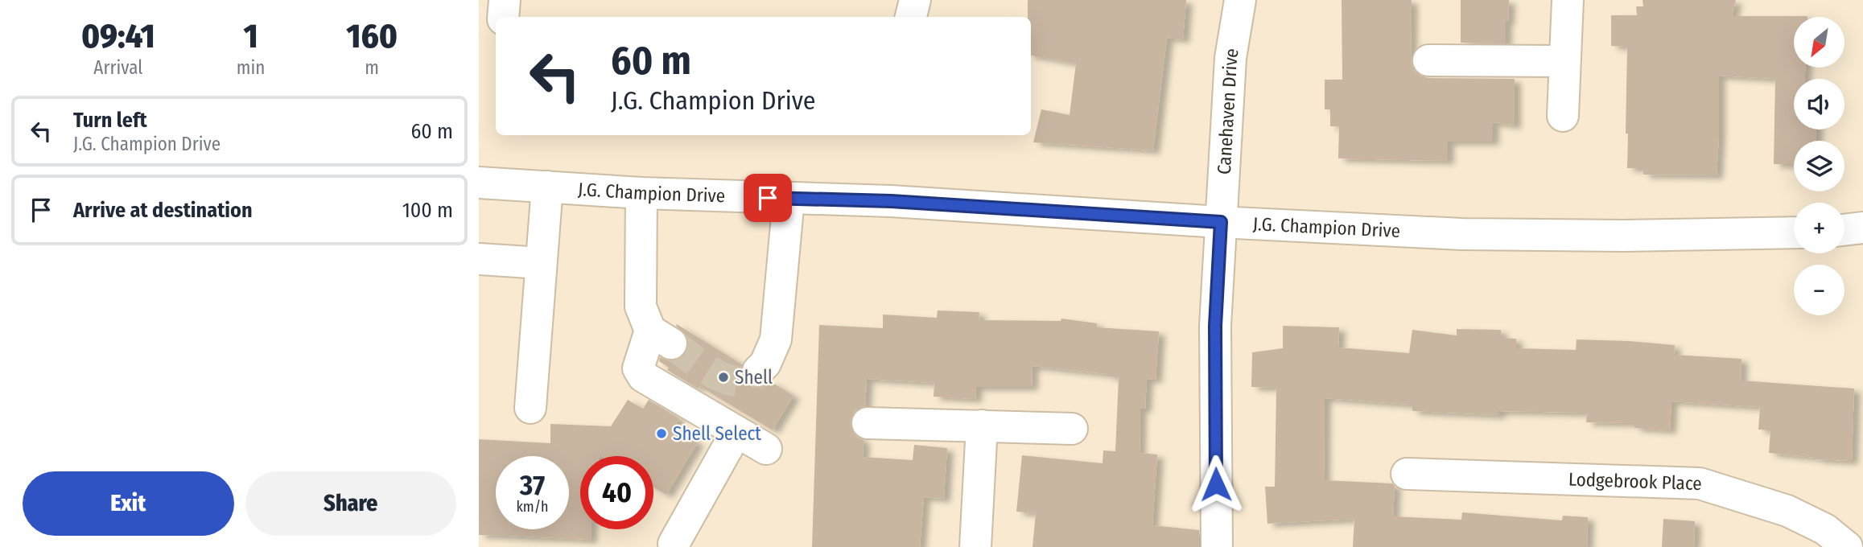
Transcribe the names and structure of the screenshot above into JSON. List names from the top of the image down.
{
  "streets": {
    "street": ["Canehaven Drive", "J.G. Champion Drive", "Lodgebrook Place"]
  },
  "crossings": [
    ["Canehaven Drive", "J.G. Champion Drive"]
  ],
  "places": ["Shell", "Shell Select"],
  "north": "bottom left",
  "page": {
    "eta": [
      "09:41",
      "Arrival",
      "1",
      "min",
      "160",
      "m"
    ],
    "map_buttons": ["+", "−"],
    "turn": ["60 m", "J.G. Champion Drive"],
    "list": [
      {
        "name": "Turn left",
        "note": "J.G. Champion Drive",
        "value": "60 m"
      },
      {
        "name": "Arrive at destination",
        "value": "100 m"
      }
    ],
    "speed": "37 km/h",
    "limit": "40",
    "buttons": ["Exit", "Share"]
  }
}
